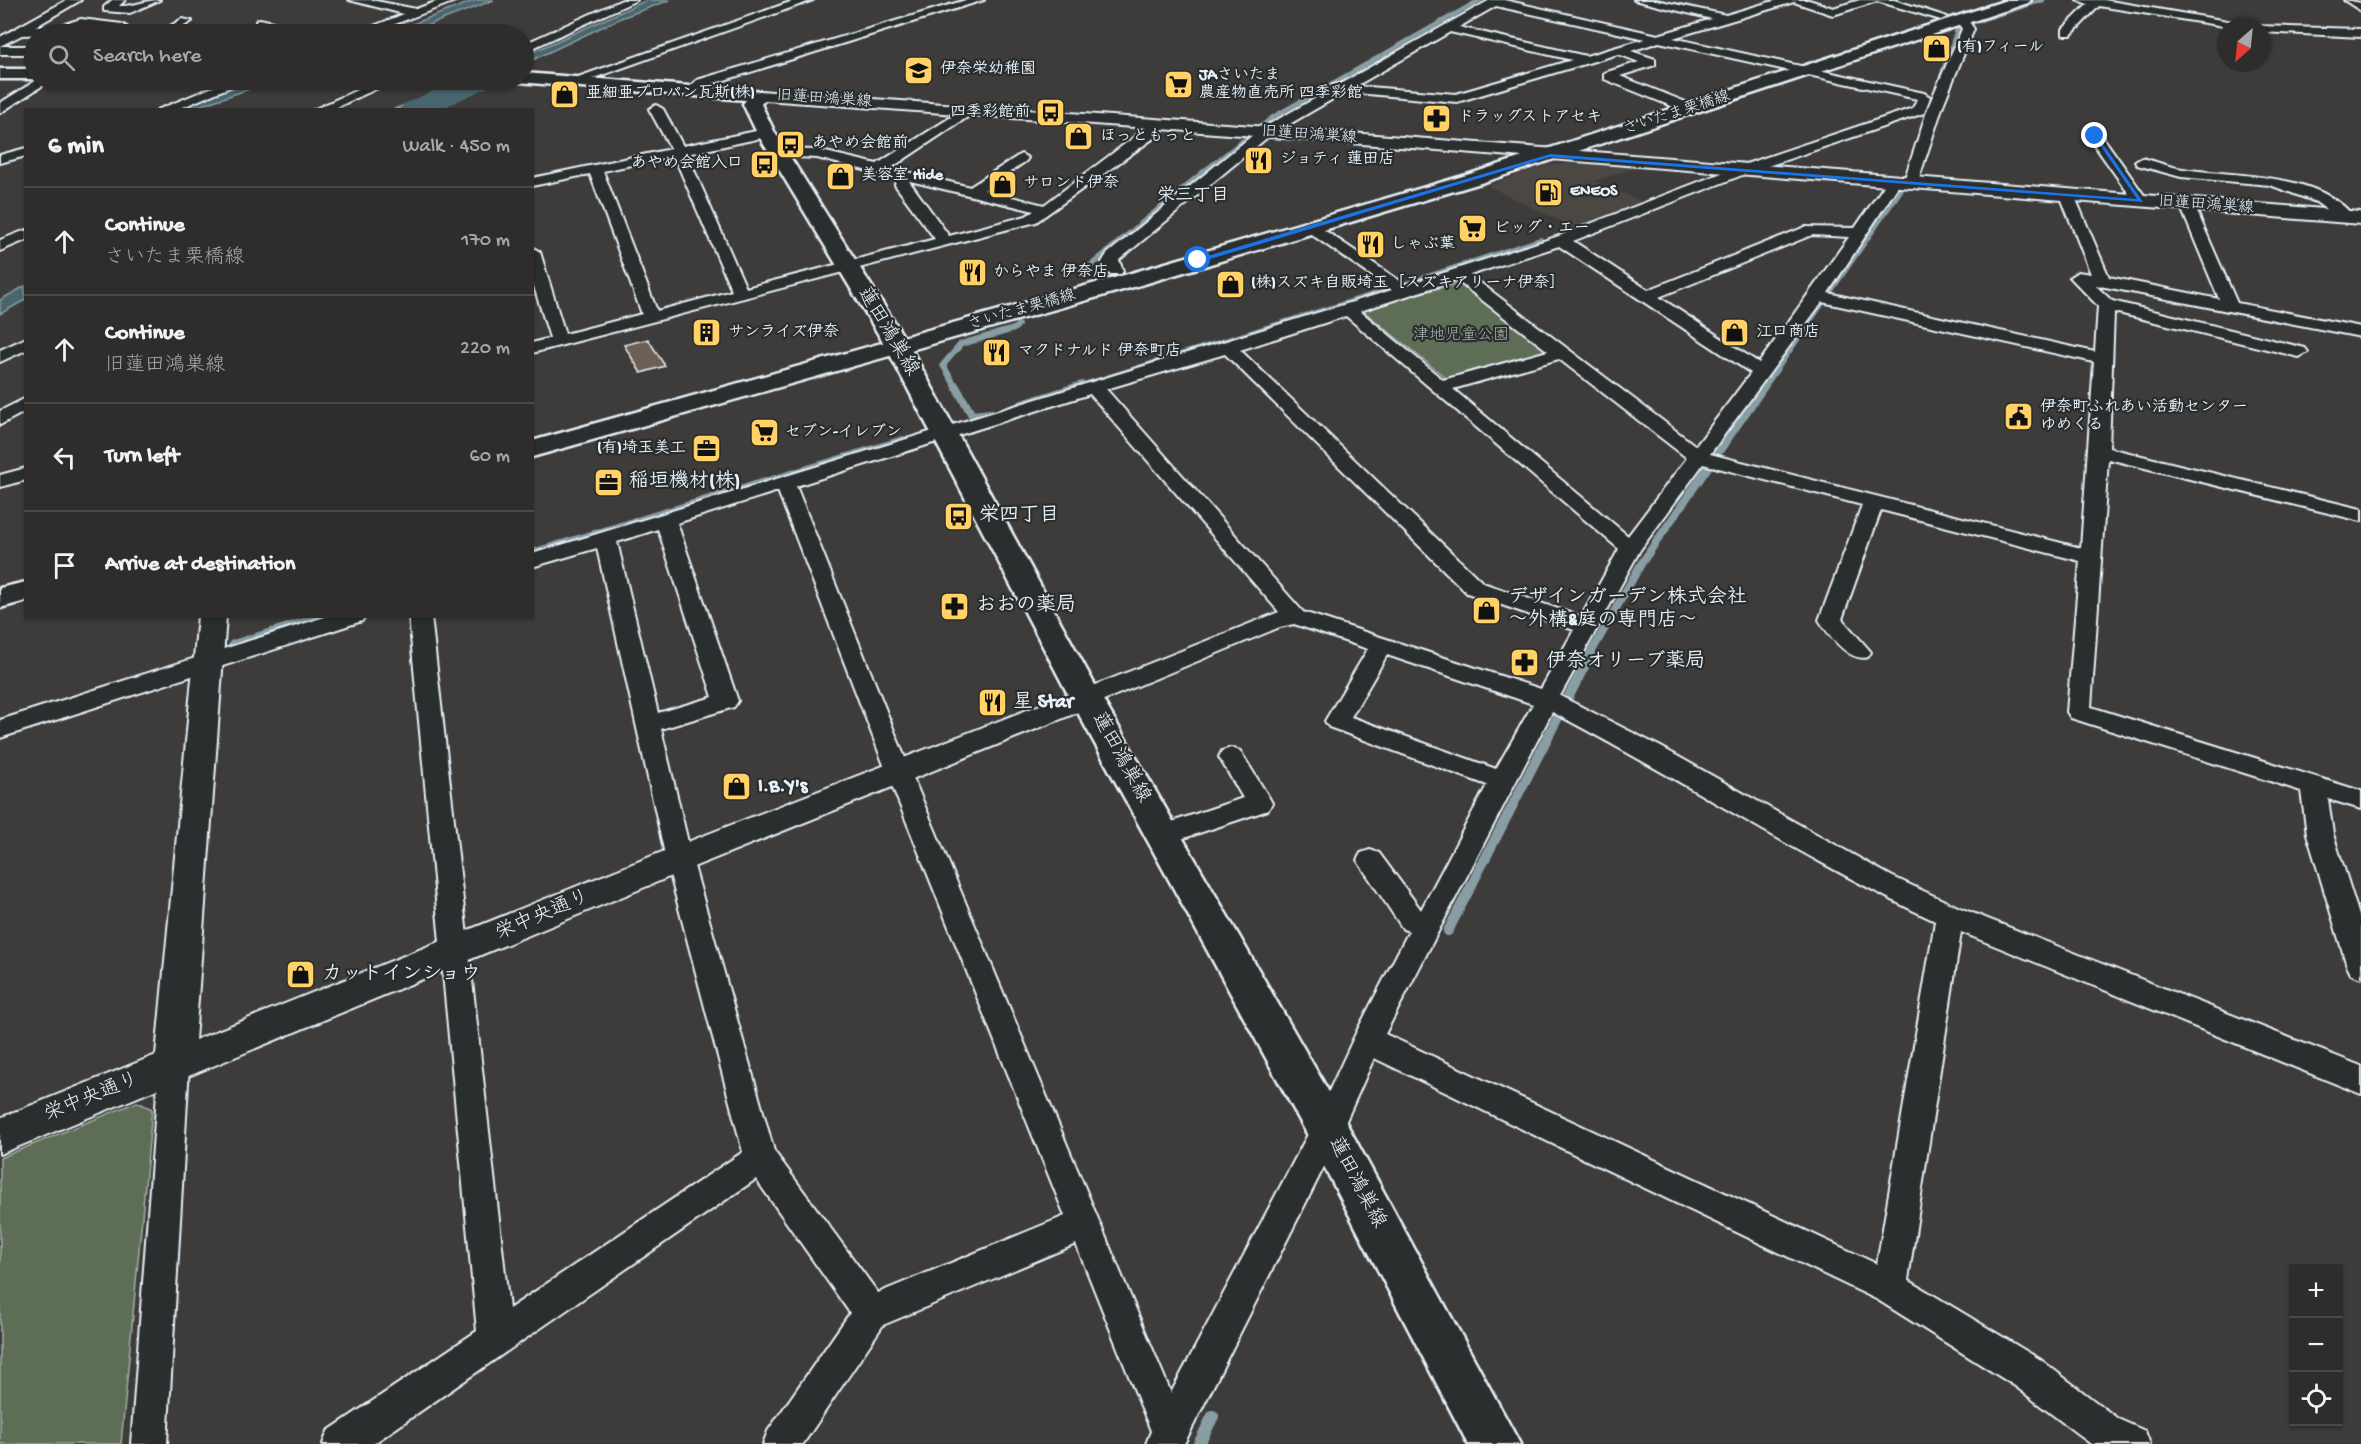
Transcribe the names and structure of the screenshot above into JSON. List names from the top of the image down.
{
  "streets": {
    "main road": ["さいたま栗橋線", "蓮田鴻巣線"],
    "street": ["旧蓮田鴻巣線", "栄中央通り"]
  },
  "crossings": [
    ["旧蓮田鴻巣線", "さいたま栗橋線"],
    ["旧蓮田鴻巣線", "蓮田鴻巣線"],
    ["さいたま栗橋線", "蓮田鴻巣線"],
    ["蓮田鴻巣線", "栄中央通り"]
  ],
  "districts": ["栄三丁目"],
  "parks": ["津地児童公園"],
  "places": {
    "shop": [
      "(有)フィール",
      "亜細亜プロパン瓦斯(株)",
      "ほっともっと",
      "美容室 Hide",
      "サロンド伊奈",
      "(株)スズキ自販埼玉［スズキアリーナ伊奈］",
      "江口商店",
      "デザインガーデン株式会社 ～外構&庭の専門店～",
      "I.B.Y's",
      "カットインショウ"
    ],
    "school or university": ["伊奈栄幼稚園"],
    "supermarket": ["JAさいたま 農産物直売所 四季彩館", "ビッグ・エー", "セブン-イレブン"],
    "bus stop": [
      "四季彩館前",
      "あやめ会館前",
      "あやめ会館入口",
      "栄四丁目"
    ],
    "pharmacy": ["ドラッグストアセキ", "おおの薬局", "伊奈オリーブ薬局"],
    "restaurant": [
      "ジョティ 蓮田店",
      "しゃぶ葉",
      "からやま 伊奈店",
      "マクドナルド 伊奈町店",
      "星 Star"
    ],
    "fuel station": ["ENEOS"],
    "building": ["サンライズ伊奈"],
    "public building": ["伊奈町ふれあい活動センター ゆめくる"],
    "office": ["(有)埼玉美工", "稲垣機材(株)"]
  },
  "north": "bottom left",
  "page": {
    "search": "Search here",
    "heading": ["6 min", "Walk · 450 m"],
    "list": [
      ["Continue", "さいたま栗橋線", "170 m"],
      ["Continue", "旧蓮田鴻巣線", "220 m"],
      ["Turn left", "60 m"],
      "Arrive at destination"
    ],
    "map_buttons": ["+", "−"]
  }
}
